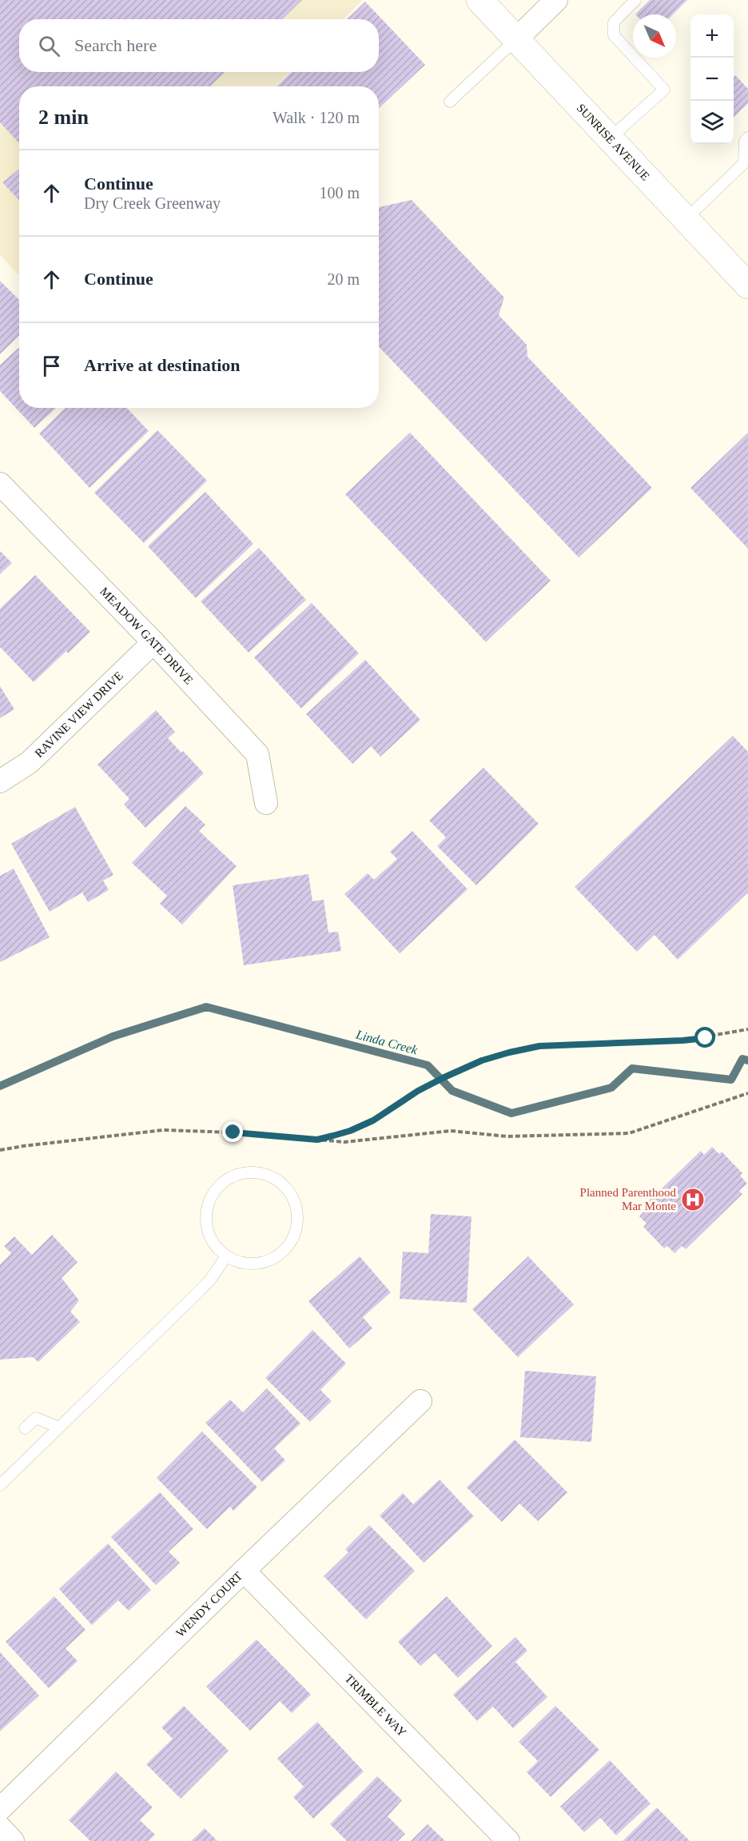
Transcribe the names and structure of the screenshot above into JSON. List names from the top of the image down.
{
  "streets": {
    "main road": ["SUNRISE AVENUE"],
    "street": [
      "MEADOW GATE DRIVE",
      "RAVINE VIEW DRIVE",
      "WENDY COURT",
      "TRIMBLE WAY"
    ]
  },
  "crossings": [
    ["MEADOW GATE DRIVE", "RAVINE VIEW DRIVE"],
    ["WENDY COURT", "TRIMBLE WAY"]
  ],
  "water": ["Linda Creek"],
  "places": {
    "hospital": ["Planned Parenthood Mar Monte"]
  },
  "north": "bottom right",
  "page": {
    "map_buttons": ["+", "−"],
    "search": "Search here",
    "heading": ["2 min", "Walk · 120 m"],
    "list": [
      ["Continue", "Dry Creek Greenway", "100 m"],
      ["Continue", "20 m"],
      "Arrive at destination"
    ]
  }
}
